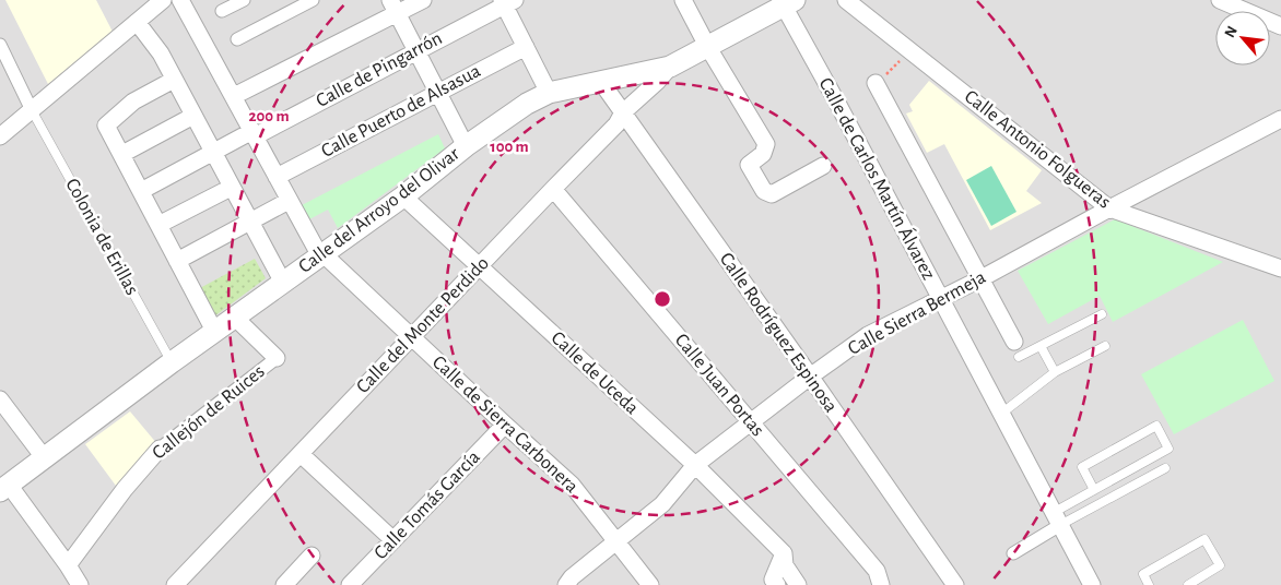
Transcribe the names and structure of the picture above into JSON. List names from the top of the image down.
{
  "streets": {
    "street": [
      "Calle de Pingarrón",
      "Calle Puerto de Alsasua",
      "Calle Antonio Folgueras",
      "Calle de Carlos Martín Álvarez",
      "Calle del Arroyo del Olivar",
      "Calle Sierra Bermeja",
      "Calle del Monte Perdido",
      "Calle Rodríguez Espinosa",
      "Calle de Uceda",
      "Calle Juan Portas",
      "Callejón de Ruices",
      "Calle de Sierra Carbonera",
      "Calle Tomás García"
    ],
    "lane": ["Colonia de Erillas"]
  },
  "crossings": [
    ["Calle de Pingarrón", "Calle de Sierra Carbonera"],
    ["Calle Puerto de Alsasua", "Calle de Sierra Carbonera"],
    ["Calle Antonio Folgueras", "Calle Sierra Bermeja"],
    ["Calle de Carlos Martín Álvarez", "Calle del Arroyo del Olivar"],
    ["Calle de Carlos Martín Álvarez", "Calle Sierra Bermeja"],
    ["Calle del Arroyo del Olivar", "Colonia de Erillas"],
    ["Calle del Arroyo del Olivar", "Calle del Monte Perdido"],
    ["Calle del Arroyo del Olivar", "Calle Rodríguez Espinosa"],
    ["Calle del Arroyo del Olivar", "Calle de Uceda"],
    ["Calle del Arroyo del Olivar", "Callejón de Ruices"],
    ["Calle del Arroyo del Olivar", "Calle de Sierra Carbonera"],
    ["Calle Sierra Bermeja", "Calle Rodríguez Espinosa"],
    ["Calle Sierra Bermeja", "Calle de Uceda"],
    ["Calle Sierra Bermeja", "Calle Juan Portas"],
    ["Calle Sierra Bermeja", "Calle de Sierra Carbonera"],
    ["Calle del Monte Perdido", "Calle Rodríguez Espinosa"],
    ["Calle del Monte Perdido", "Calle de Uceda"],
    ["Calle del Monte Perdido", "Calle Juan Portas"],
    ["Calle del Monte Perdido", "Calle de Sierra Carbonera"],
    ["Calle de Sierra Carbonera", "Calle Tomás García"]
  ],
  "north": "top left",
  "rings": ["200 m", "100 m"]
}
